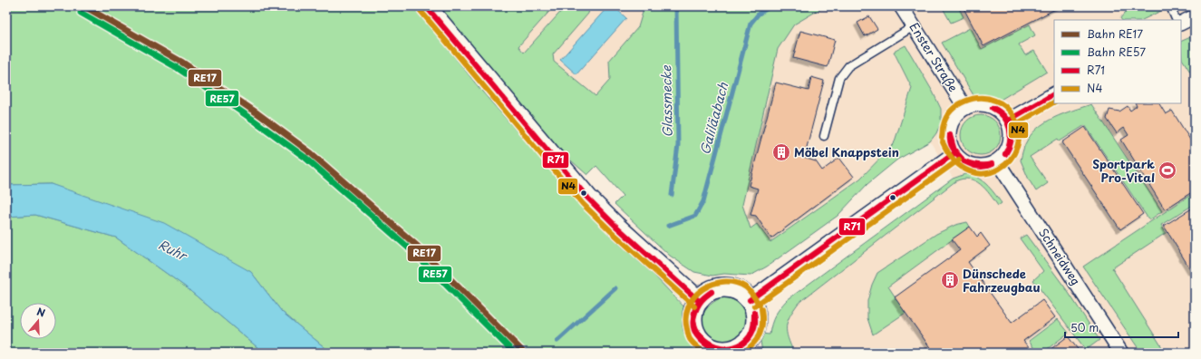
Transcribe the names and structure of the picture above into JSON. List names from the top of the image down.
{
  "streets": {
    "street": ["Enster Straße", "Schneidweg"]
  },
  "crossings": [
    ["Enster Straße", "Schneidweg"]
  ],
  "water": ["Glassmecke", "Galiläabach", "Ruhr"],
  "places": {
    "building": ["Möbel Knappstein", "Dünschede Fahrzeugbau"],
    "sports": ["Sportpark Pro-Vital"]
  },
  "lines": [
    "rail line RE17",
    "transit line R71",
    "transit line N4",
    "rail line RE57"
  ],
  "legend": [
    "Bahn RE17",
    "Bahn RE57",
    "R71",
    "N4"
  ],
  "scale_bar": "50 m",
  "north": "top"
}
